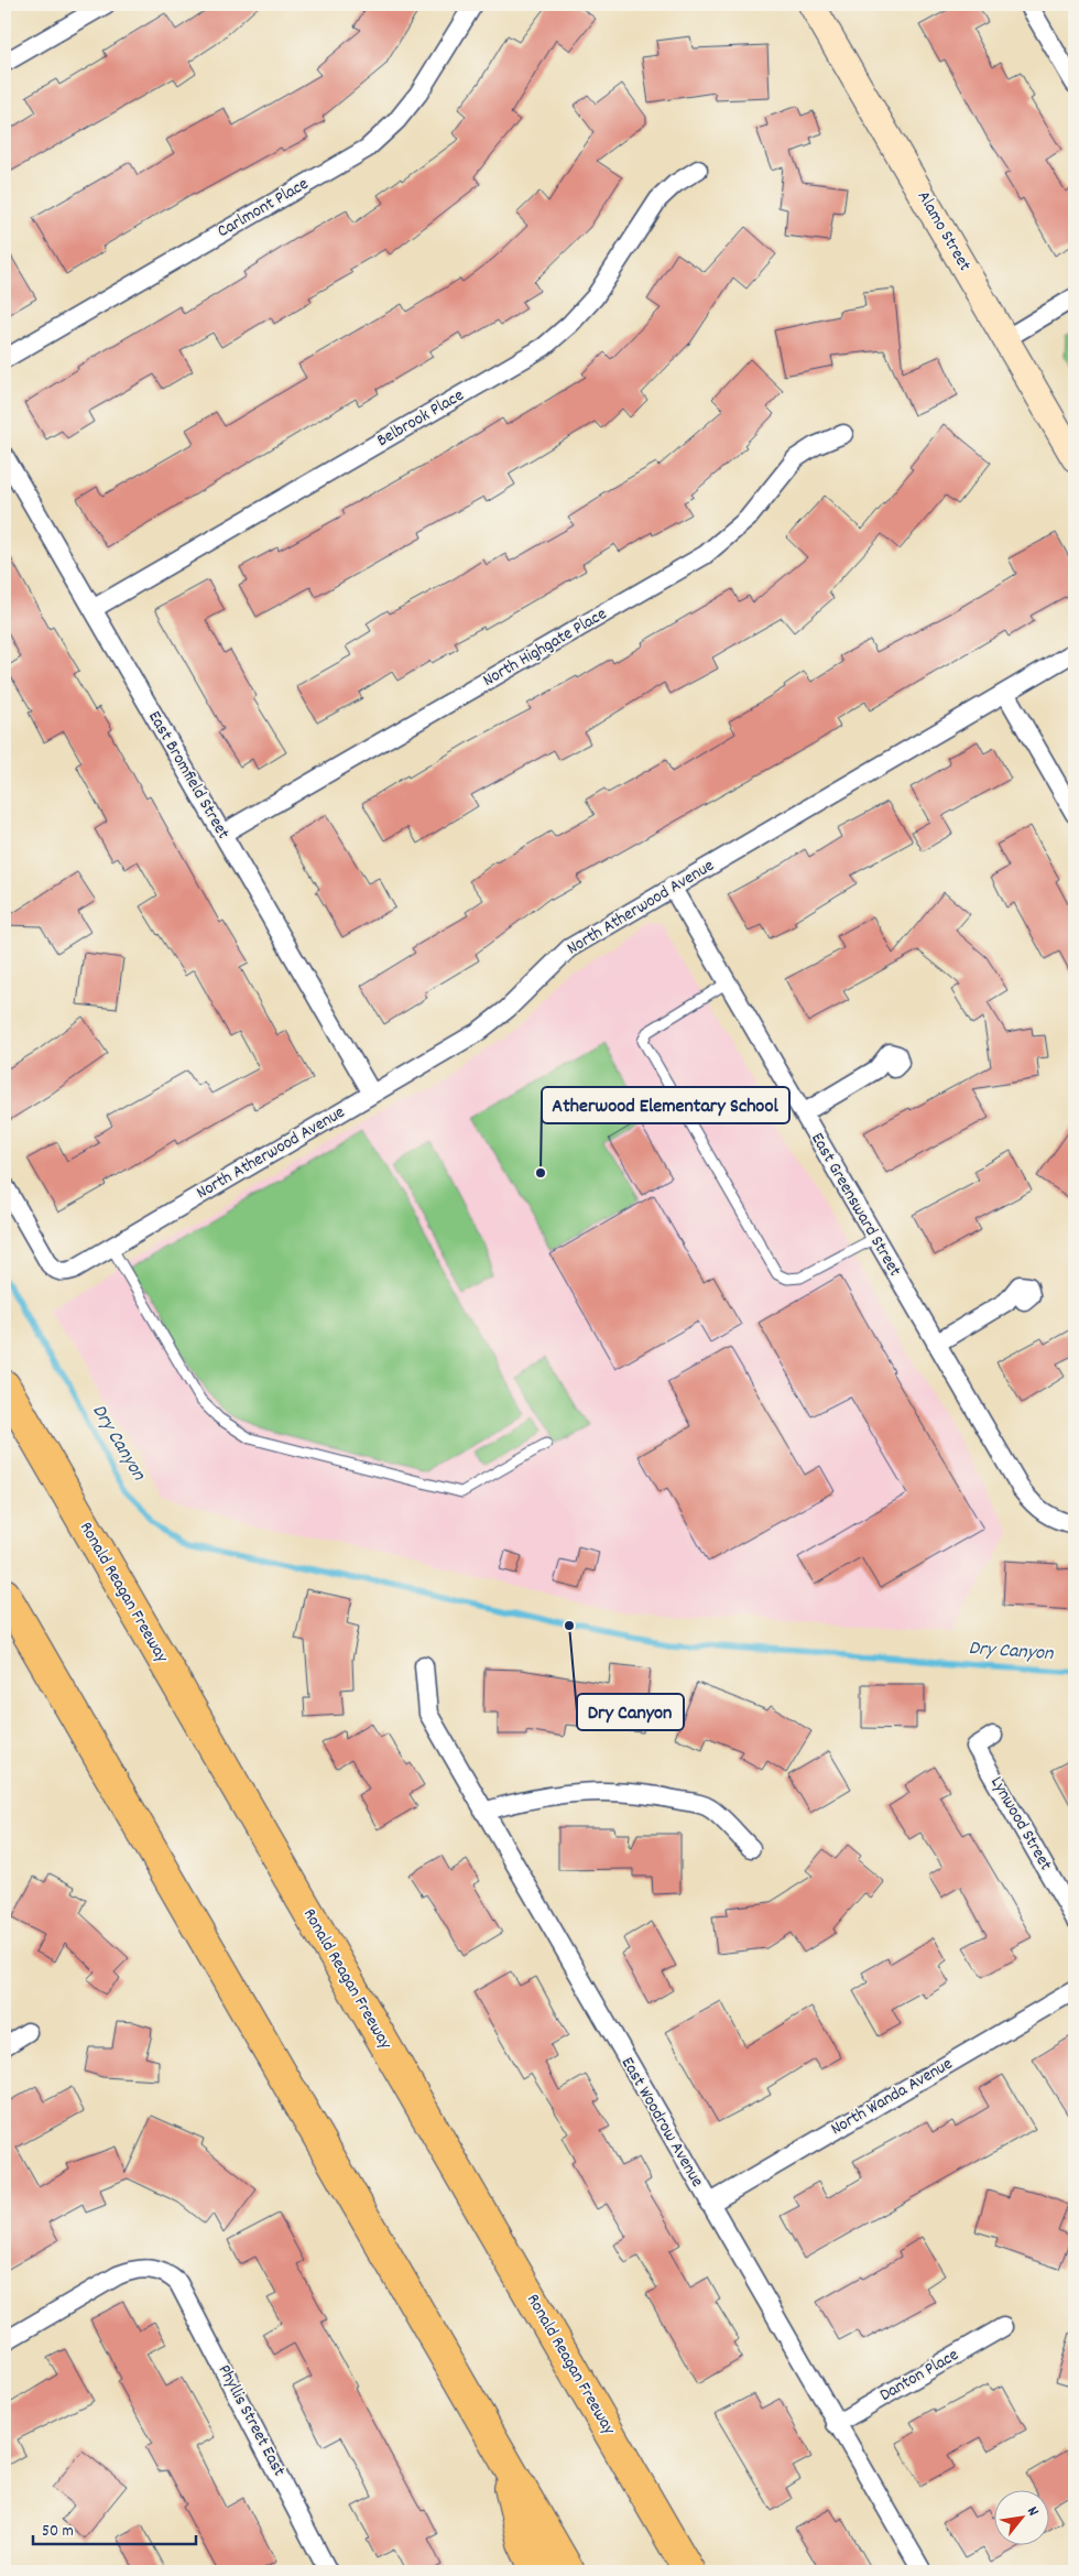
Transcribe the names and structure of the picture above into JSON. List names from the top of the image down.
{
  "streets": {
    "highway": ["Ronald Reagan Freeway"],
    "main road": ["Alamo Street"],
    "street": [
      "Carlmont Place",
      "Belbrook Place",
      "North Highgate Place",
      "East Bromfield Street",
      "North Atherwood Avenue",
      "East Greensward Street",
      "Lynwood Street",
      "North Wanda Avenue",
      "East Woodrow Avenue",
      "Danton Place",
      "Phyllis Street East"
    ]
  },
  "crossings": [
    ["Belbrook Place", "East Bromfield Street"],
    ["North Highgate Place", "East Bromfield Street"],
    ["East Bromfield Street", "North Atherwood Avenue"],
    ["North Atherwood Avenue", "East Greensward Street"],
    ["North Wanda Avenue", "East Woodrow Avenue"],
    ["East Woodrow Avenue", "Danton Place"]
  ],
  "water": ["Dry Canyon"],
  "places": ["Atherwood Elementary School", "Dry Canyon"],
  "scale_bar": "50 m",
  "north": "top right"
}
